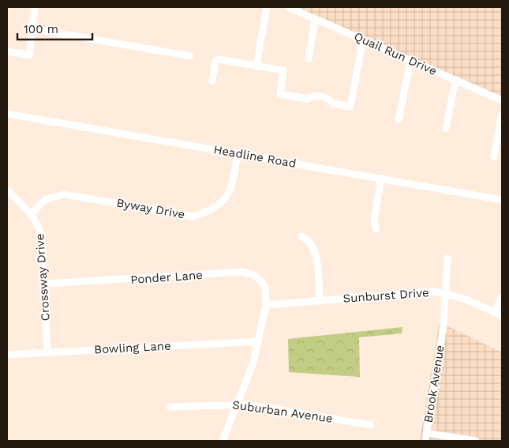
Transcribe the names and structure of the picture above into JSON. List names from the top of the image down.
{
  "streets": {
    "street": [
      "Quail Run Drive",
      "Headline Road",
      "Byway Drive",
      "Crossway Drive",
      "Ponder Lane",
      "Sunburst Drive",
      "Bowling Lane",
      "Brook Avenue",
      "Suburban Avenue"
    ]
  },
  "crossings": [
    ["Headline Road", "Byway Drive"],
    ["Byway Drive", "Crossway Drive"],
    ["Crossway Drive", "Ponder Lane"],
    ["Crossway Drive", "Bowling Lane"],
    ["Ponder Lane", "Sunburst Drive"],
    ["Ponder Lane", "Bowling Lane"],
    ["Ponder Lane", "Suburban Avenue"],
    ["Sunburst Drive", "Brook Avenue"]
  ],
  "scale_bar": "100 m"
}
